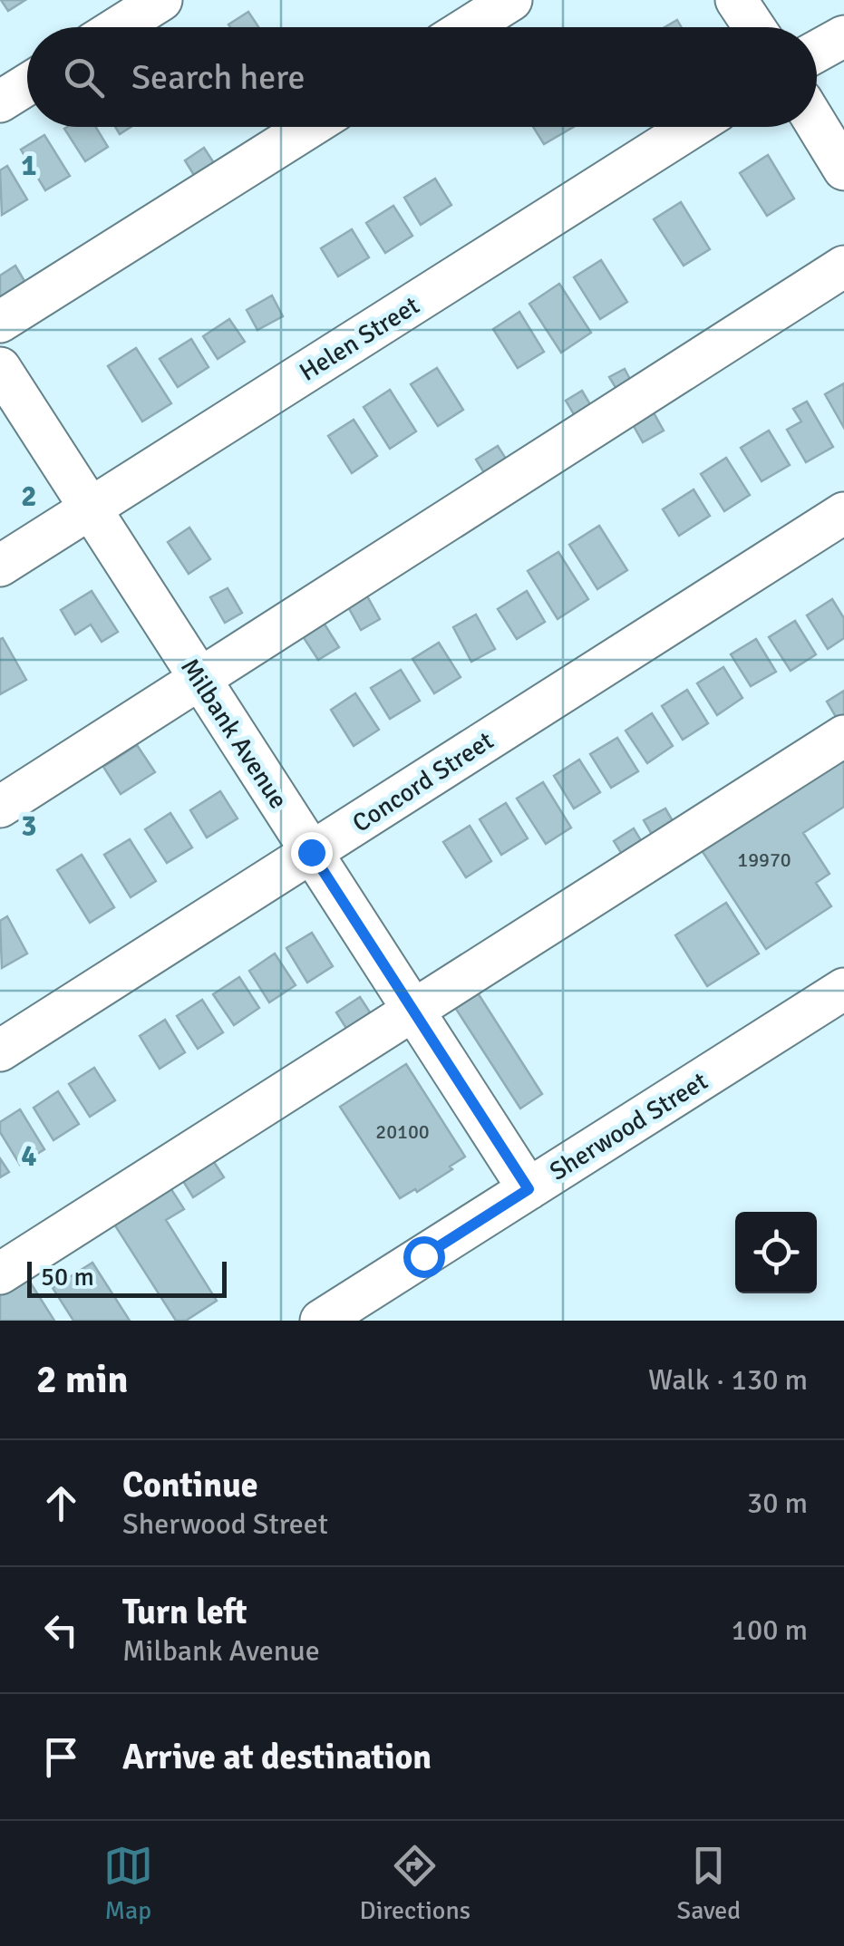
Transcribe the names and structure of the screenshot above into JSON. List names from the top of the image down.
{
  "streets": {
    "street": [
      "Helen Street",
      "Milbank Avenue",
      "Concord Street",
      "Sherwood Street"
    ]
  },
  "crossings": [
    ["Helen Street", "Milbank Avenue"],
    ["Milbank Avenue", "Concord Street"],
    ["Milbank Avenue", "Sherwood Street"]
  ],
  "house_numbers": ["19970", "20100"],
  "scale_bar": "50 m",
  "page": {
    "search": "Search here",
    "scale": "50 m",
    "heading": ["2 min", "Walk · 130 m"],
    "list": [
      ["Continue", "Sherwood Street", "30 m"],
      ["Turn left", "Milbank Avenue", "100 m"],
      "Arrive at destination"
    ],
    "nav": ["Map", "Directions", "Saved"]
  },
  "grid": {
    "rows": [
      "1",
      "2",
      "3",
      "4"
    ]
  }
}
